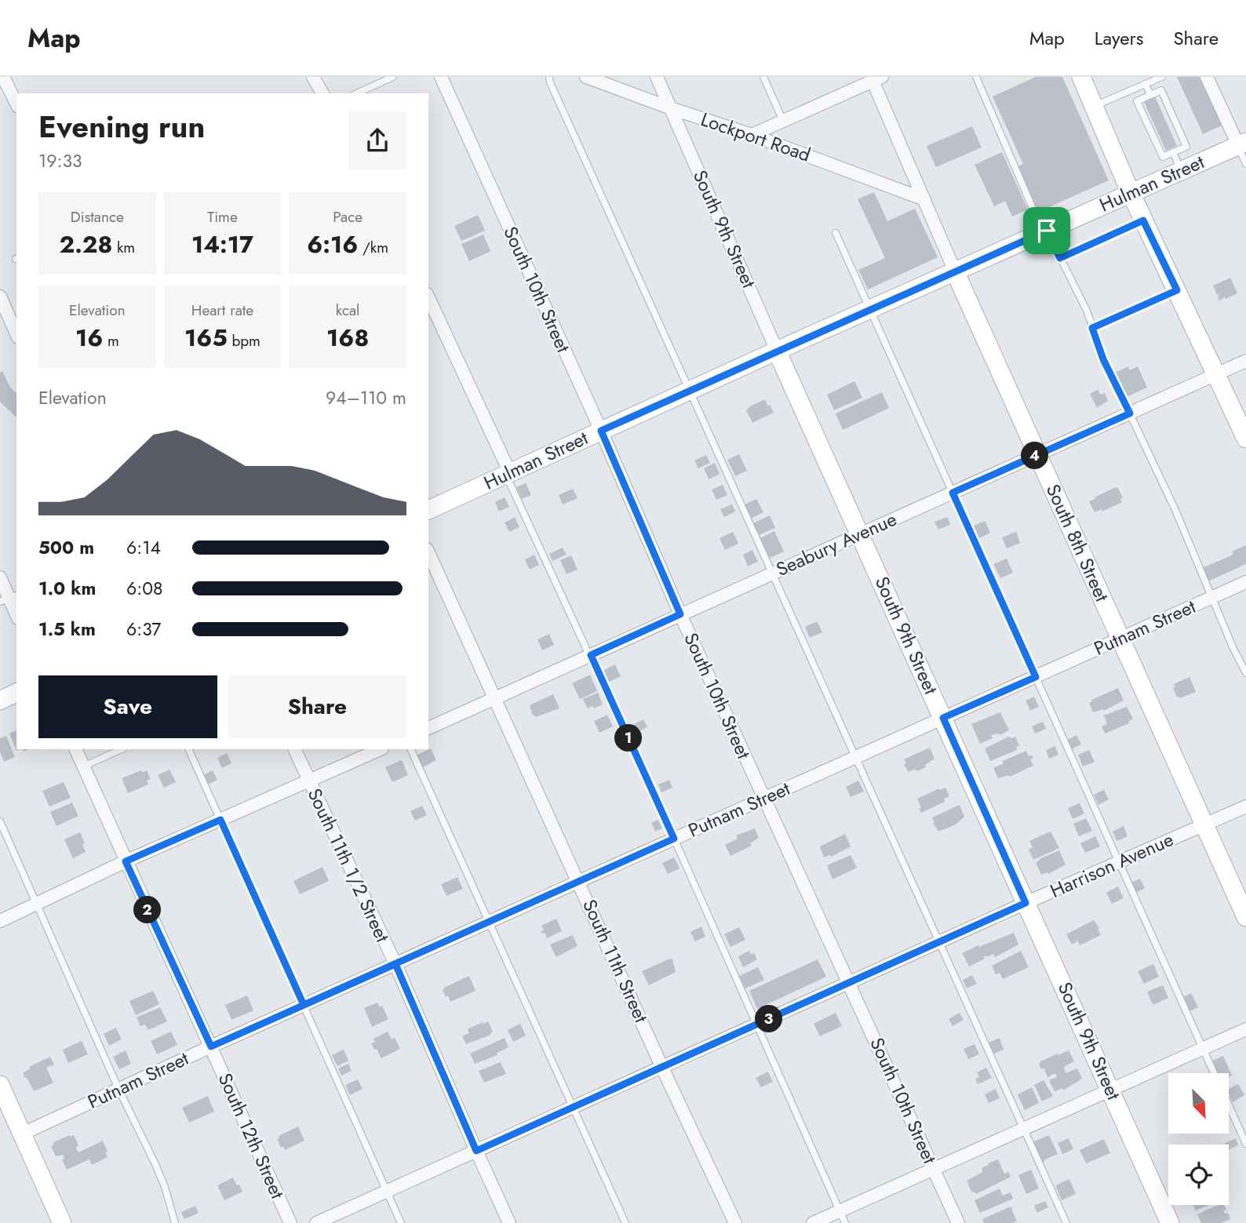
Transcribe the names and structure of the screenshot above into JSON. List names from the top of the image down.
{
  "streets": {
    "street": [
      "Lockport Road",
      "Hulman Street",
      "South 9th Street",
      "South 10th Street",
      "South 8th Street",
      "Seabury Avenue",
      "Putnam Street",
      "South 11th 1/2 Street",
      "Harrison Avenue",
      "South 11th Street",
      "South 12th Street"
    ]
  },
  "crossings": [
    ["Lockport Road", "South 9th Street"],
    ["Lockport Road", "South 8th Street"],
    ["Hulman Street", "South 9th Street"],
    ["Hulman Street", "South 10th Street"],
    ["Hulman Street", "South 8th Street"],
    ["South 9th Street", "Seabury Avenue"],
    ["South 9th Street", "Putnam Street"],
    ["South 9th Street", "Harrison Avenue"],
    ["South 10th Street", "Seabury Avenue"],
    ["South 10th Street", "Putnam Street"],
    ["South 10th Street", "Harrison Avenue"],
    ["South 8th Street", "Seabury Avenue"],
    ["South 8th Street", "Putnam Street"],
    ["South 8th Street", "Harrison Avenue"],
    ["Seabury Avenue", "South 11th Street"],
    ["Putnam Street", "South 11th 1/2 Street"],
    ["Putnam Street", "South 11th Street"],
    ["Putnam Street", "South 12th Street"],
    ["South 11th 1/2 Street", "Harrison Avenue"],
    ["Harrison Avenue", "South 11th Street"]
  ],
  "north": "bottom right",
  "page": {
    "header": "Map",
    "nav": ["Map", "Layers", "Share"],
    "heading": ["Evening run", "19:33"],
    "stats": [
      ["Distance", "2.28 km"],
      ["Time", "14:17"],
      ["Pace", "6:16 /km"],
      ["Elevation", "16 m"],
      ["Heart rate", "165 bpm"],
      ["kcal", "168"]
    ],
    "chart": ["Elevation", "94–110 m"],
    "pins": [
      "4",
      "1",
      "2",
      "3"
    ],
    "list": [
      {
        "name": "500 m",
        "note": "6:14"
      },
      {
        "name": "1.0 km",
        "note": "6:08"
      },
      {
        "name": "1.5 km",
        "note": "6:37"
      }
    ],
    "buttons": ["Save", "Share"]
  }
}
